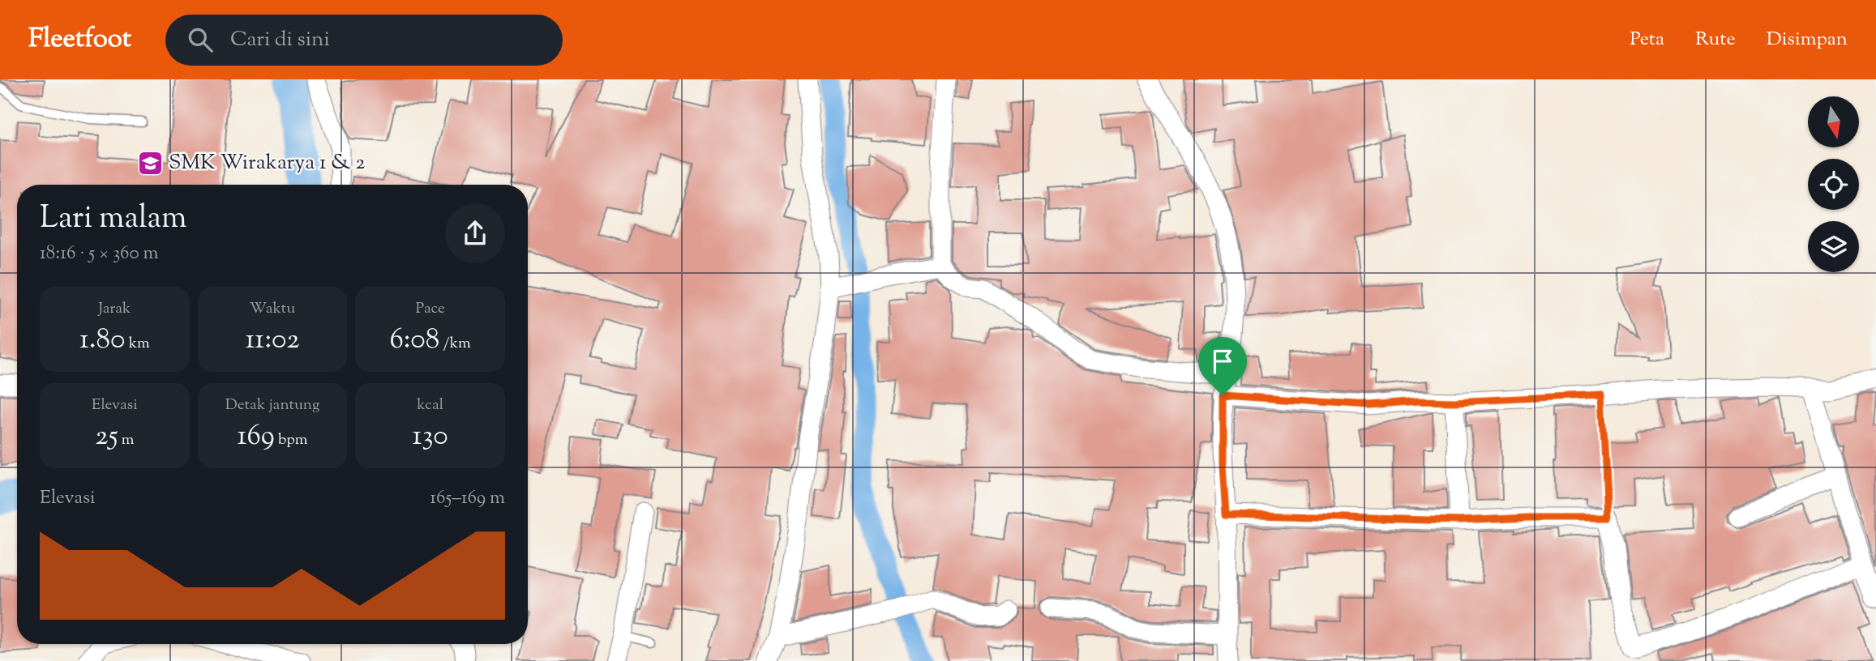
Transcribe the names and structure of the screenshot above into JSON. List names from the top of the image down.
{
  "places": {
    "school or university": ["SMK Wirakarya 1 & 2"]
  },
  "north": "bottom",
  "page": {
    "header": "Fleetfoot",
    "search": "Cari di sini",
    "nav": ["Peta", "Rute", "Disimpan"],
    "heading": ["Lari malam", "18:16 · 5 × 360 m"],
    "stats": [
      ["Jarak", "1.80 km"],
      ["Waktu", "11:02"],
      ["Pace", "6:08 /km"],
      ["Elevasi", "25 m"],
      ["Detak jantung", "169 bpm"],
      ["kcal", "130"]
    ],
    "chart": ["Elevasi", "165–169 m"]
  }
}
